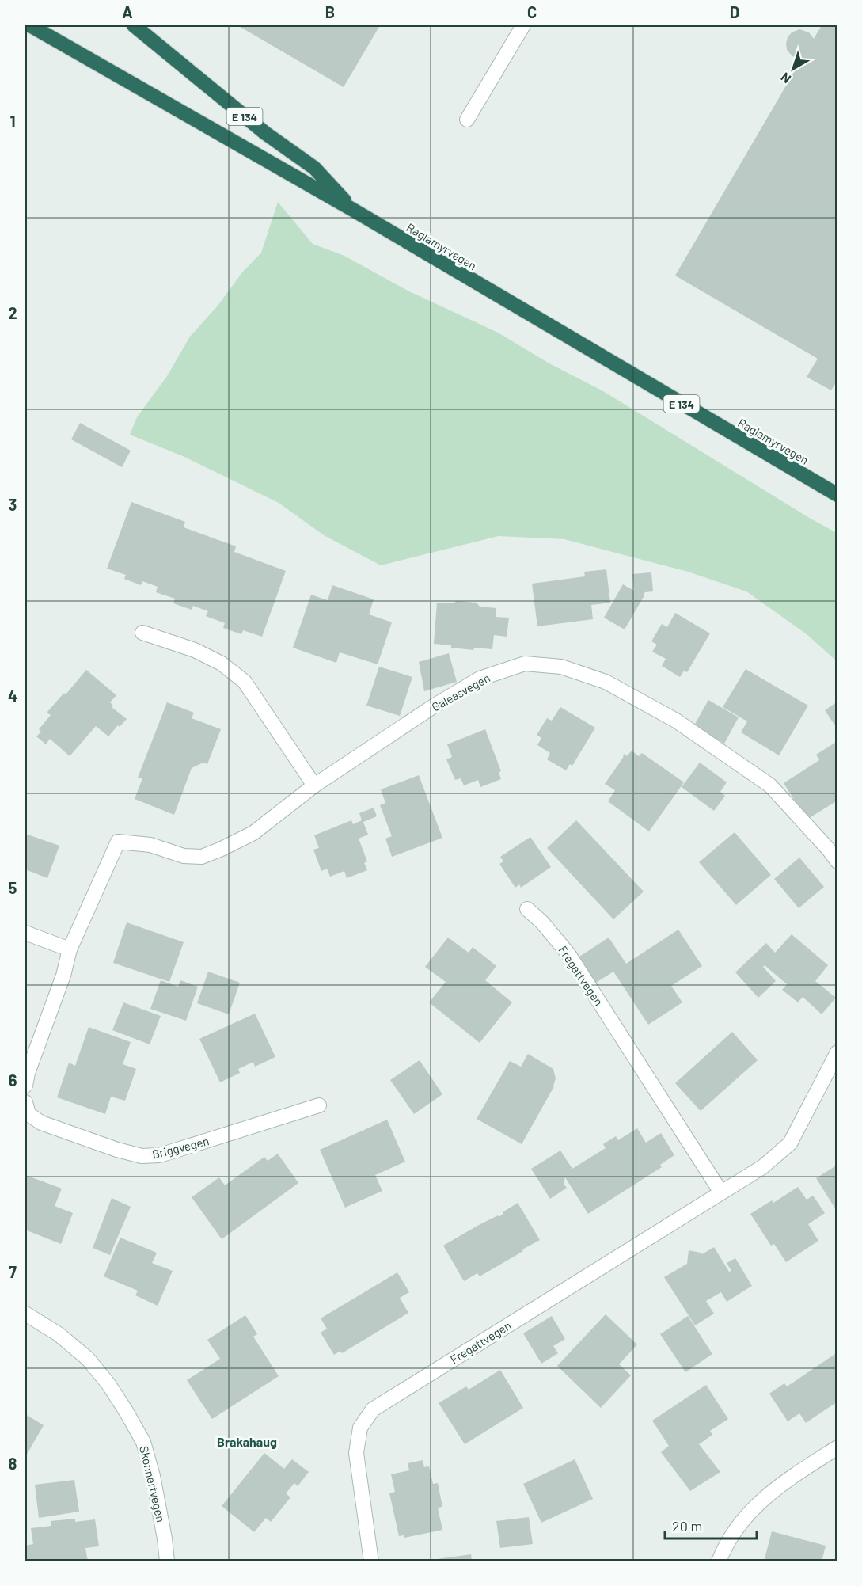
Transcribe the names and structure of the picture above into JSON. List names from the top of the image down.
{
  "streets": {
    "highway": ["E 134", "Raglamyrvegen"],
    "street": [
      "Galeasvegen",
      "Fregattvegen",
      "Briggvegen",
      "Skonnertvegen"
    ]
  },
  "crossings": [
    ["E 134", "Raglamyrvegen"]
  ],
  "districts": ["Brakahaug"],
  "scale_bar": "20 m",
  "north": "bottom left",
  "grid": {
    "columns": [
      "A",
      "B",
      "C",
      "D"
    ],
    "rows": [
      "1",
      "2",
      "3",
      "4",
      "5",
      "6",
      "7",
      "8"
    ]
  }
}
